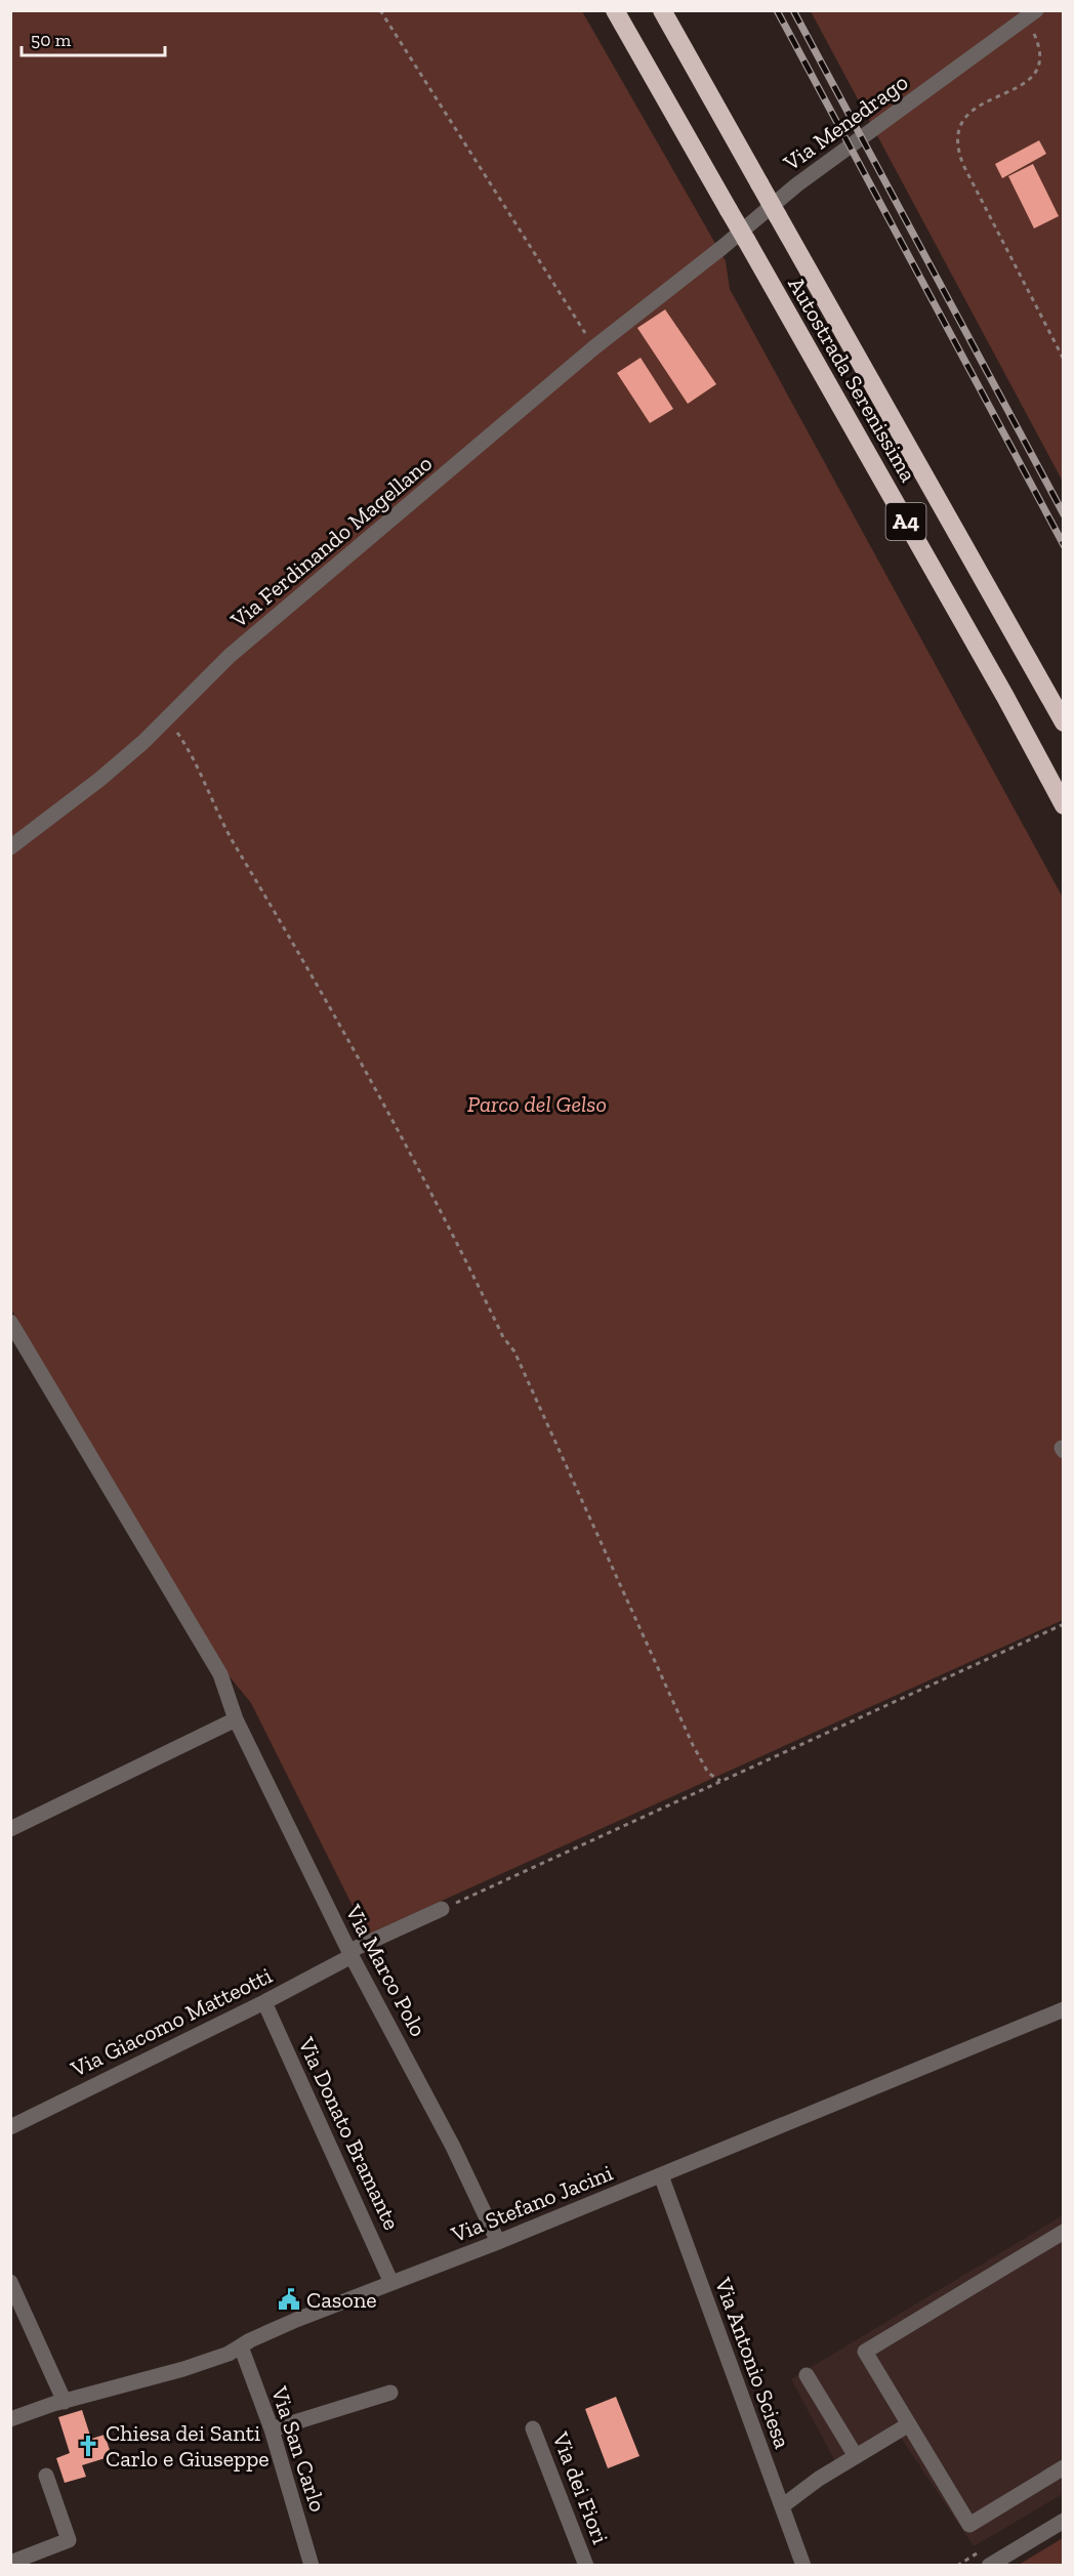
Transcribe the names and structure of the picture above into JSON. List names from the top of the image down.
{
  "streets": {
    "highway": ["Autostrada Serenissima", "A4"],
    "street": [
      "Via Menedrago",
      "Via Ferdinando Magellano",
      "Via Marco Polo",
      "Via Giacomo Matteotti",
      "Via Donato Bramante",
      "Via Stefano Jacini",
      "Via Antonio Sciesa",
      "Via San Carlo",
      "Via dei Fiori"
    ]
  },
  "crossings": [
    ["Via Menedrago", "Via Ferdinando Magellano"],
    ["Via Marco Polo", "Via Giacomo Matteotti"],
    ["Via Marco Polo", "Via Stefano Jacini"],
    ["Via Giacomo Matteotti", "Via Donato Bramante"],
    ["Via Donato Bramante", "Via Stefano Jacini"],
    ["Via Stefano Jacini", "Via Antonio Sciesa"],
    ["Via Stefano Jacini", "Via San Carlo"]
  ],
  "parks": ["Parco del Gelso"],
  "places": {
    "public building": ["Casone"],
    "church": ["Chiesa dei Santi Carlo e Giuseppe"]
  },
  "scale_bar": "50 m"
}
